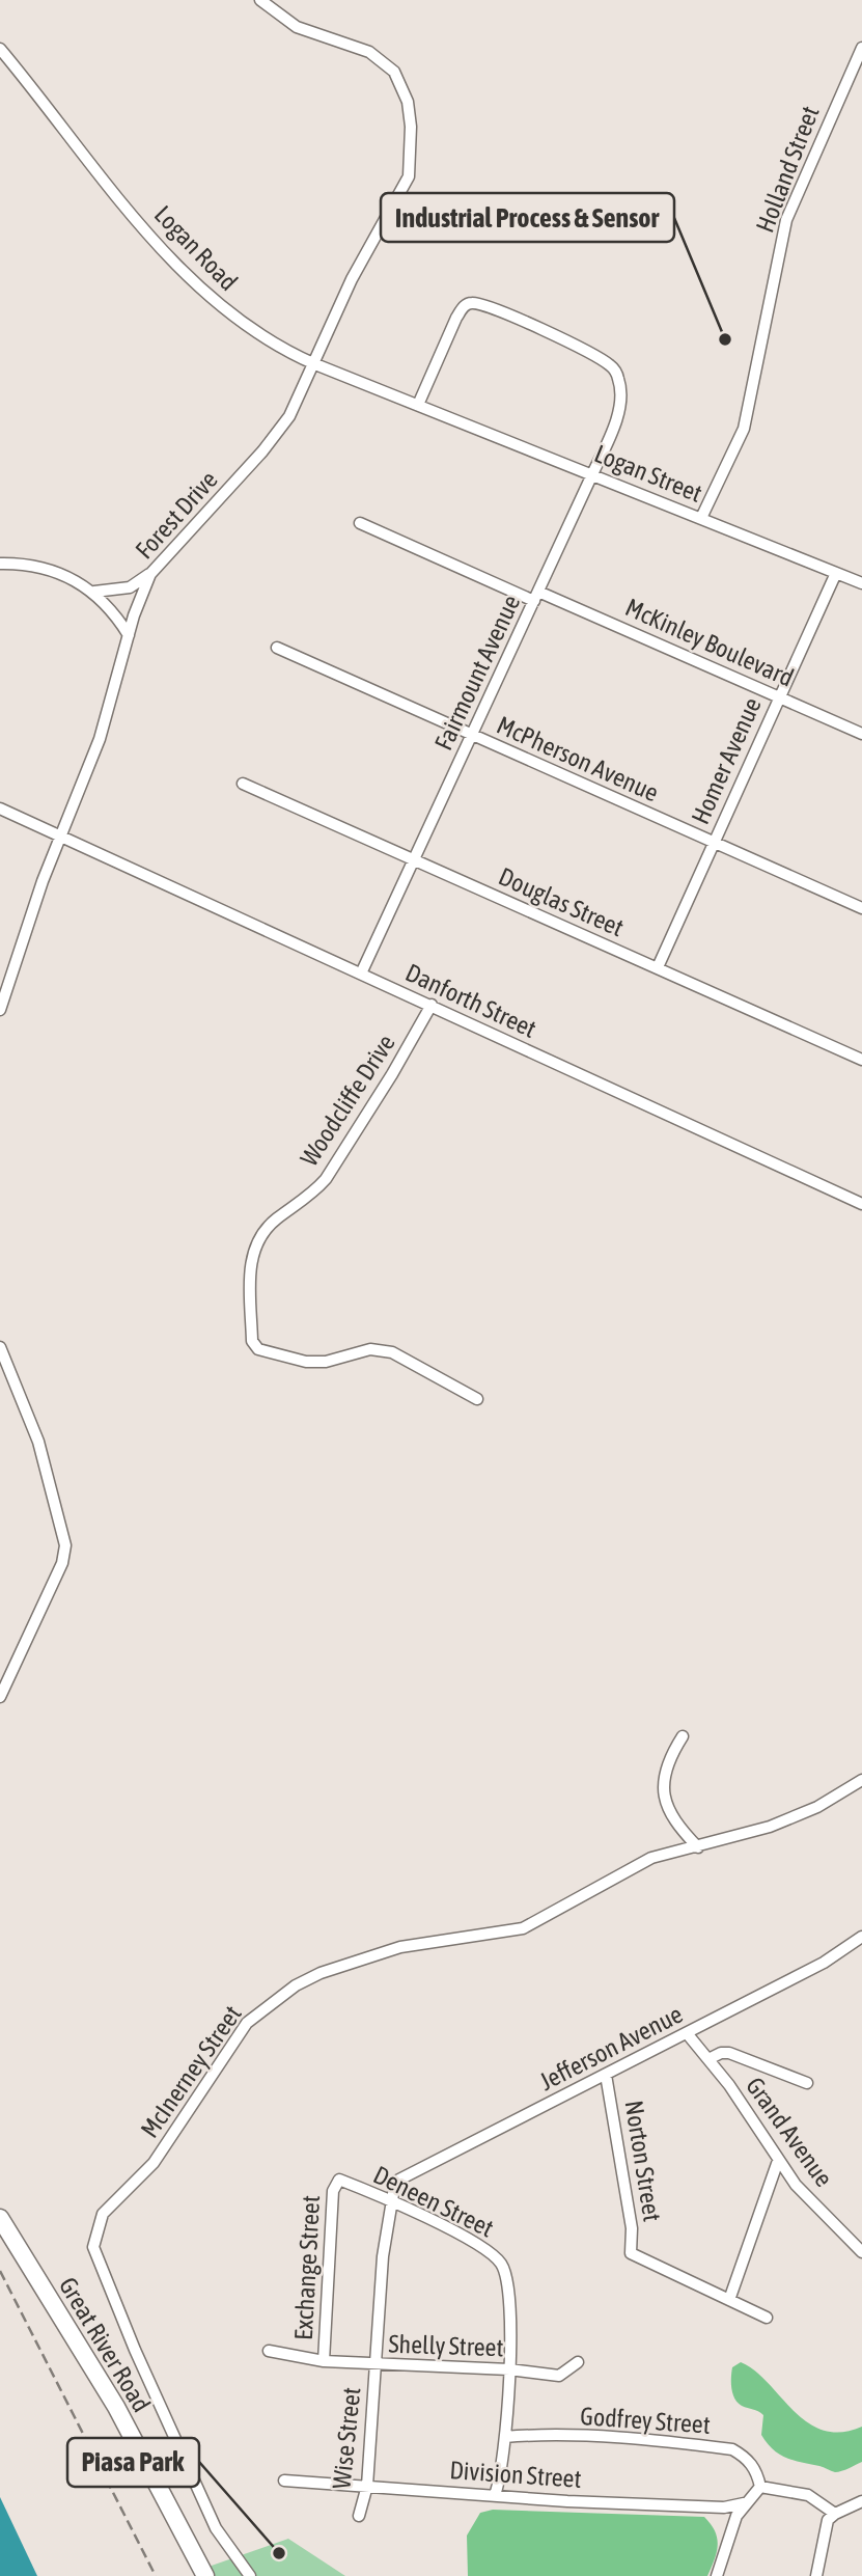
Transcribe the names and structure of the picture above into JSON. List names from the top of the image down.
{
  "streets": {
    "main road": ["Great River Road"],
    "street": [
      "Holland Street",
      "Logan Road",
      "Logan Street",
      "Forest Drive",
      "McKinley Boulevard",
      "Fairmount Avenue",
      "McPherson Avenue",
      "Homer Avenue",
      "Douglas Street",
      "Danforth Street",
      "Woodcliffe Drive",
      "Jefferson Avenue",
      "McInerney Street",
      "Grand Avenue",
      "Norton Street",
      "Deneen Street",
      "Exchange Street",
      "Shelly Street",
      "Godfrey Street",
      "Wise Street",
      "Division Street"
    ]
  },
  "crossings": [
    ["Holland Street", "Logan Street"],
    ["Logan Road", "Logan Street"],
    ["Logan Road", "Forest Drive"],
    ["Logan Road", "Fairmount Avenue"],
    ["Logan Street", "Fairmount Avenue"],
    ["Logan Street", "Homer Avenue"],
    ["Forest Drive", "Danforth Street"],
    ["McKinley Boulevard", "Fairmount Avenue"],
    ["McKinley Boulevard", "Homer Avenue"],
    ["Fairmount Avenue", "McPherson Avenue"],
    ["Fairmount Avenue", "Douglas Street"],
    ["Fairmount Avenue", "Danforth Street"],
    ["McPherson Avenue", "Homer Avenue"],
    ["Homer Avenue", "Douglas Street"],
    ["Danforth Street", "Woodcliffe Drive"],
    ["Jefferson Avenue", "Grand Avenue"],
    ["Jefferson Avenue", "Norton Street"],
    ["Jefferson Avenue", "Deneen Street"],
    ["Jefferson Avenue", "Wise Street"],
    ["Deneen Street", "Exchange Street"],
    ["Deneen Street", "Shelly Street"],
    ["Deneen Street", "Wise Street"],
    ["Exchange Street", "Shelly Street"],
    ["Shelly Street", "Wise Street"],
    ["Wise Street", "Division Street"]
  ],
  "places": ["Industrial Process & Sensor", "Piasa Park"]
}
